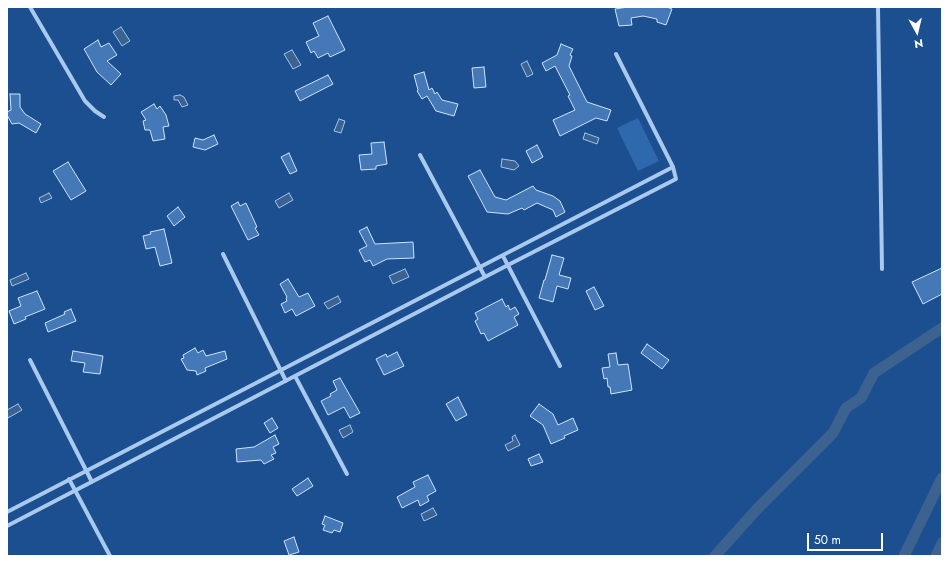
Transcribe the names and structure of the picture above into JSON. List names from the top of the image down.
{
  "scale_bar": "50 m",
  "north": "bottom"
}
